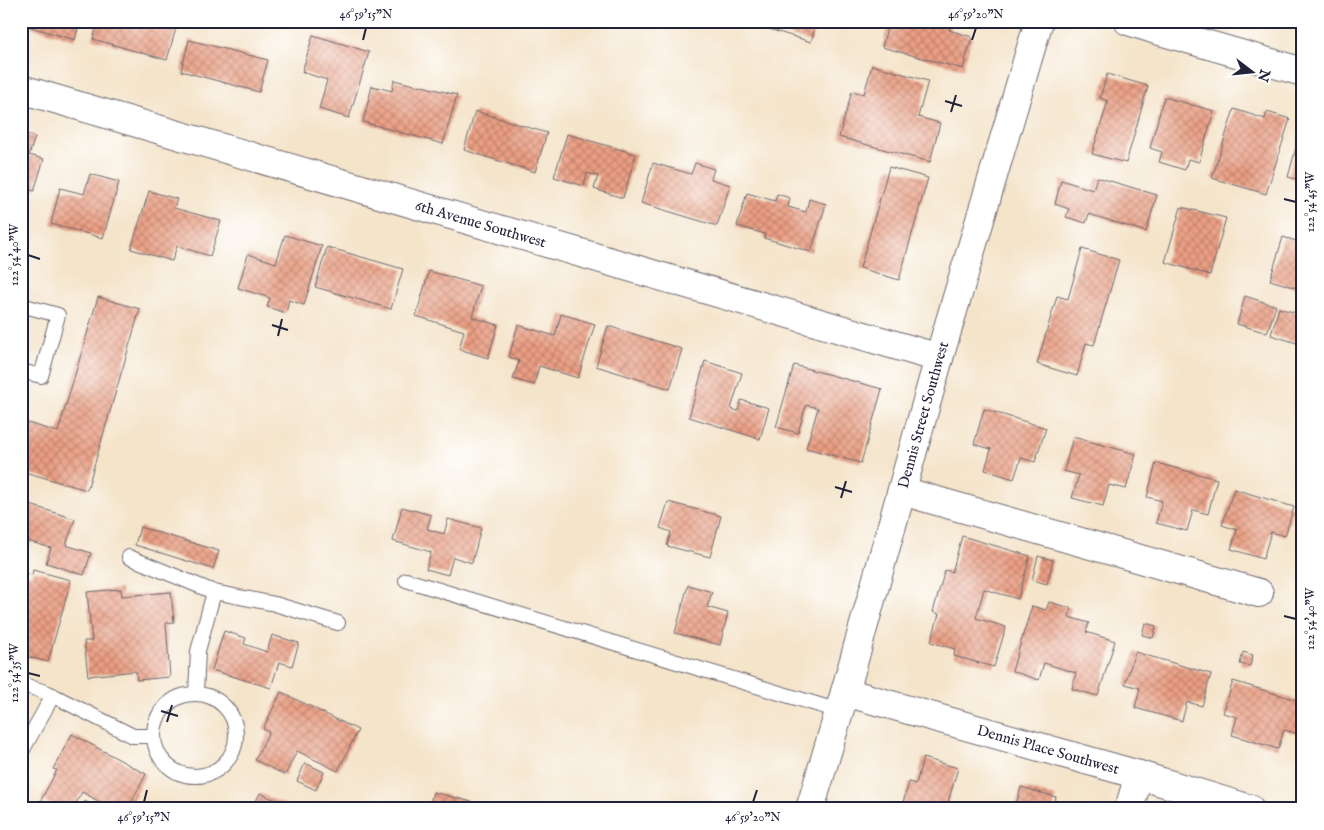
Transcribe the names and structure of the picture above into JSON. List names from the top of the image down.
{
  "streets": {
    "street": ["6th Avenue Southwest", "Dennis Street Southwest", "Dennis Place Southwest"]
  },
  "crossings": [
    ["6th Avenue Southwest", "Dennis Street Southwest"],
    ["Dennis Street Southwest", "Dennis Place Southwest"]
  ],
  "north": "right",
  "coordinates": [
    "46°59'15\"N",
    "46°59'20\"N",
    "122°54'45\"W",
    "122°54'40\"W",
    "122°54'35\"W"
  ]
}
